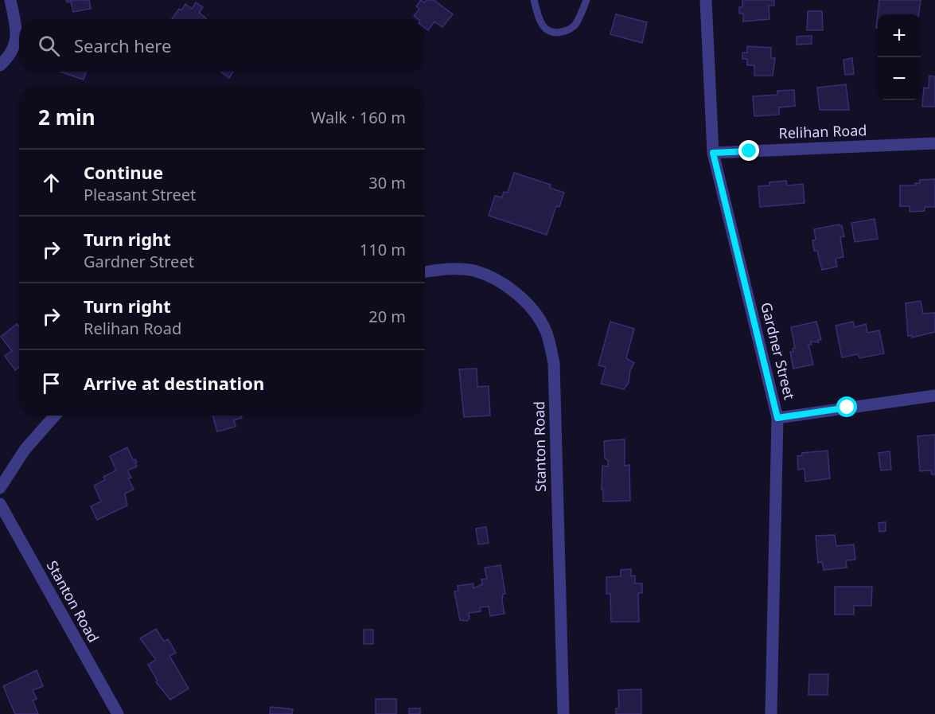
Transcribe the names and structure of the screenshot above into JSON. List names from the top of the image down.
{
  "streets": {
    "street": ["Relihan Road", "Gardner Street", "Stanton Road"]
  },
  "crossings": [
    ["Relihan Road", "Gardner Street"]
  ],
  "page": {
    "map_buttons": ["+", "−"],
    "search": "Search here",
    "heading": ["2 min", "Walk · 160 m"],
    "list": [
      ["Continue", "Pleasant Street", "30 m"],
      ["Turn right", "Gardner Street", "110 m"],
      ["Turn right", "Relihan Road", "20 m"],
      "Arrive at destination"
    ]
  }
}
